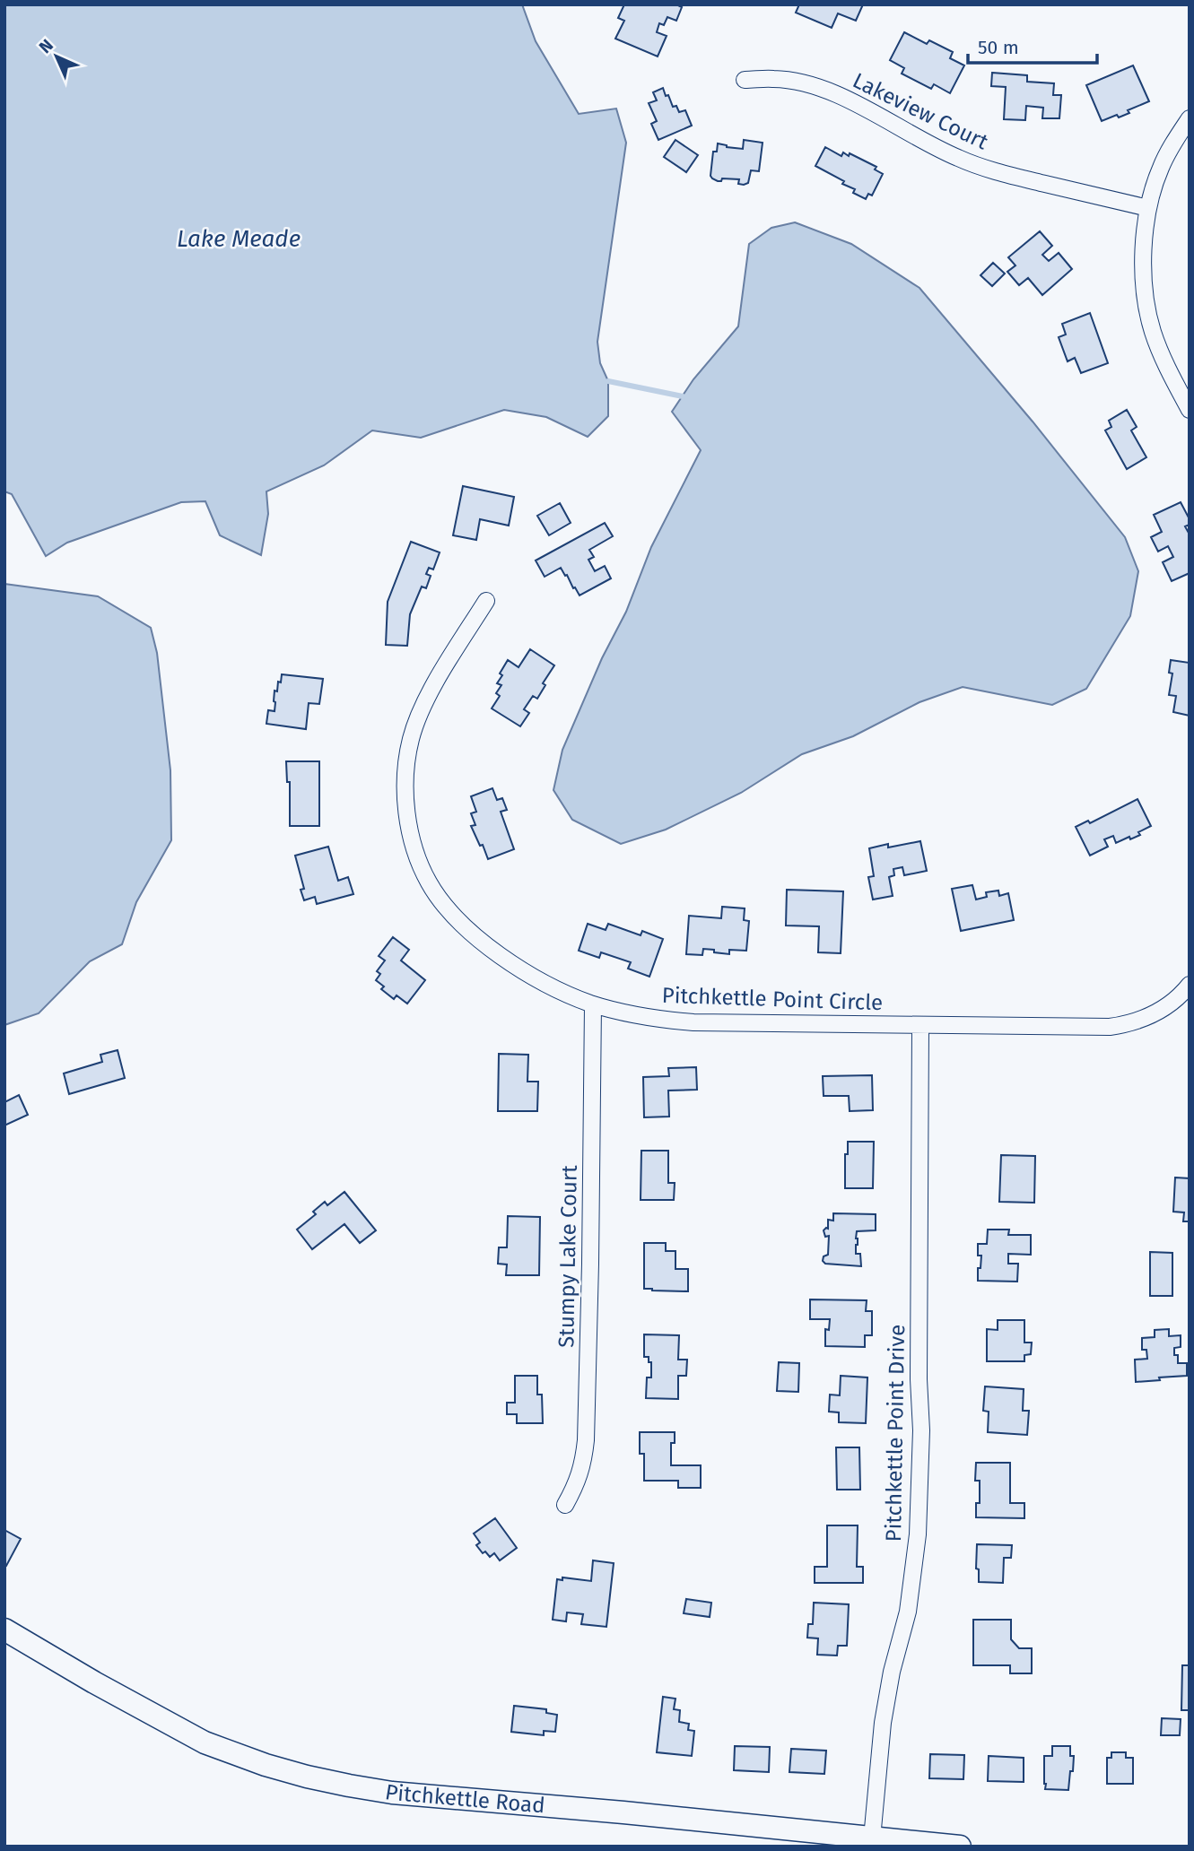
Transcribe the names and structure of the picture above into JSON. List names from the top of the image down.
{
  "streets": {
    "main road": ["Pitchkettle Road"],
    "street": [
      "Lakeview Court",
      "Pitchkettle Point Circle",
      "Stumpy Lake Court",
      "Pitchkettle Point Drive"
    ]
  },
  "crossings": [
    ["Pitchkettle Point Circle", "Stumpy Lake Court"],
    ["Pitchkettle Point Circle", "Pitchkettle Point Drive"],
    ["Pitchkettle Point Drive", "Pitchkettle Road"]
  ],
  "water": ["Lake Meade"],
  "scale_bar": "50 m",
  "north": "top left"
}
